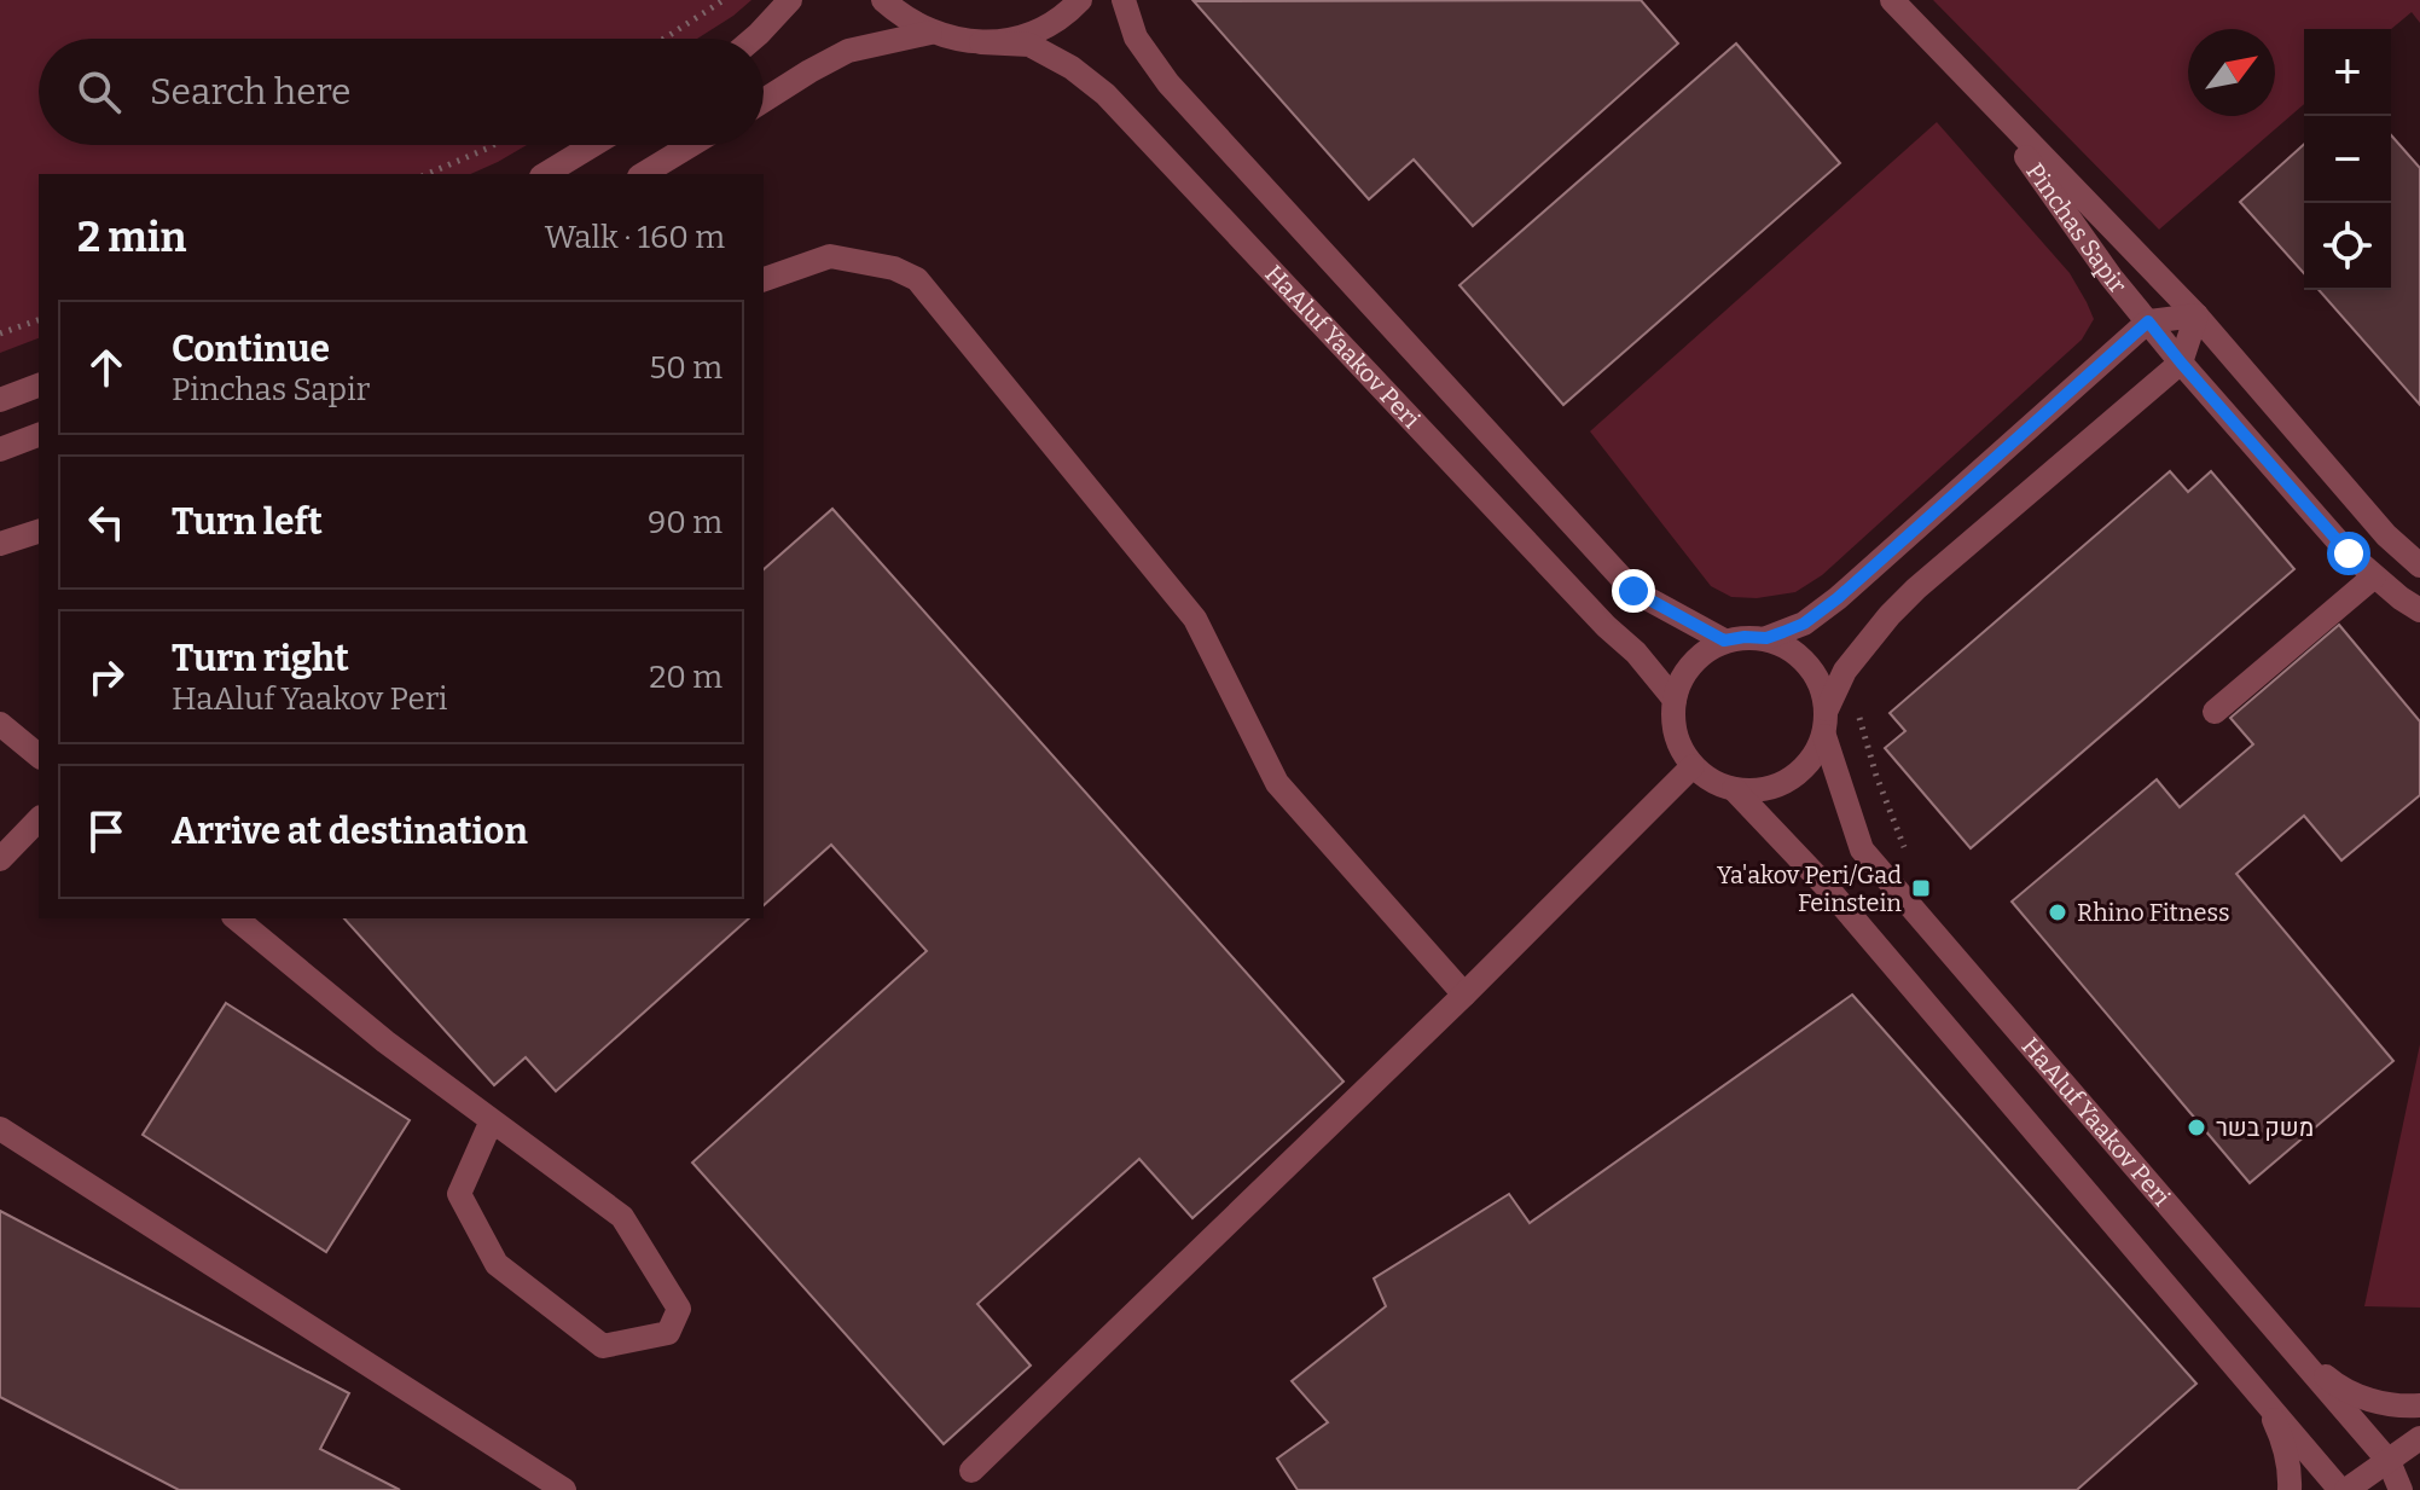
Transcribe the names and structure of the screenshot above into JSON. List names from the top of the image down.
{
  "streets": {
    "street": ["Pinchas Sapir", "HaAluf Yaakov Peri"]
  },
  "places": {
    "transit": ["Ya'akov Peri/Gad Feinstein"],
    "other": ["Rhino Fitness", "משק בשר"]
  },
  "north": "top right",
  "page": {
    "map_buttons": ["+", "−"],
    "search": "Search here",
    "heading": ["2 min", "Walk · 160 m"],
    "list": [
      ["Continue", "Pinchas Sapir", "50 m"],
      ["Turn left", "90 m"],
      ["Turn right", "HaAluf Yaakov Peri", "20 m"],
      "Arrive at destination"
    ]
  }
}
